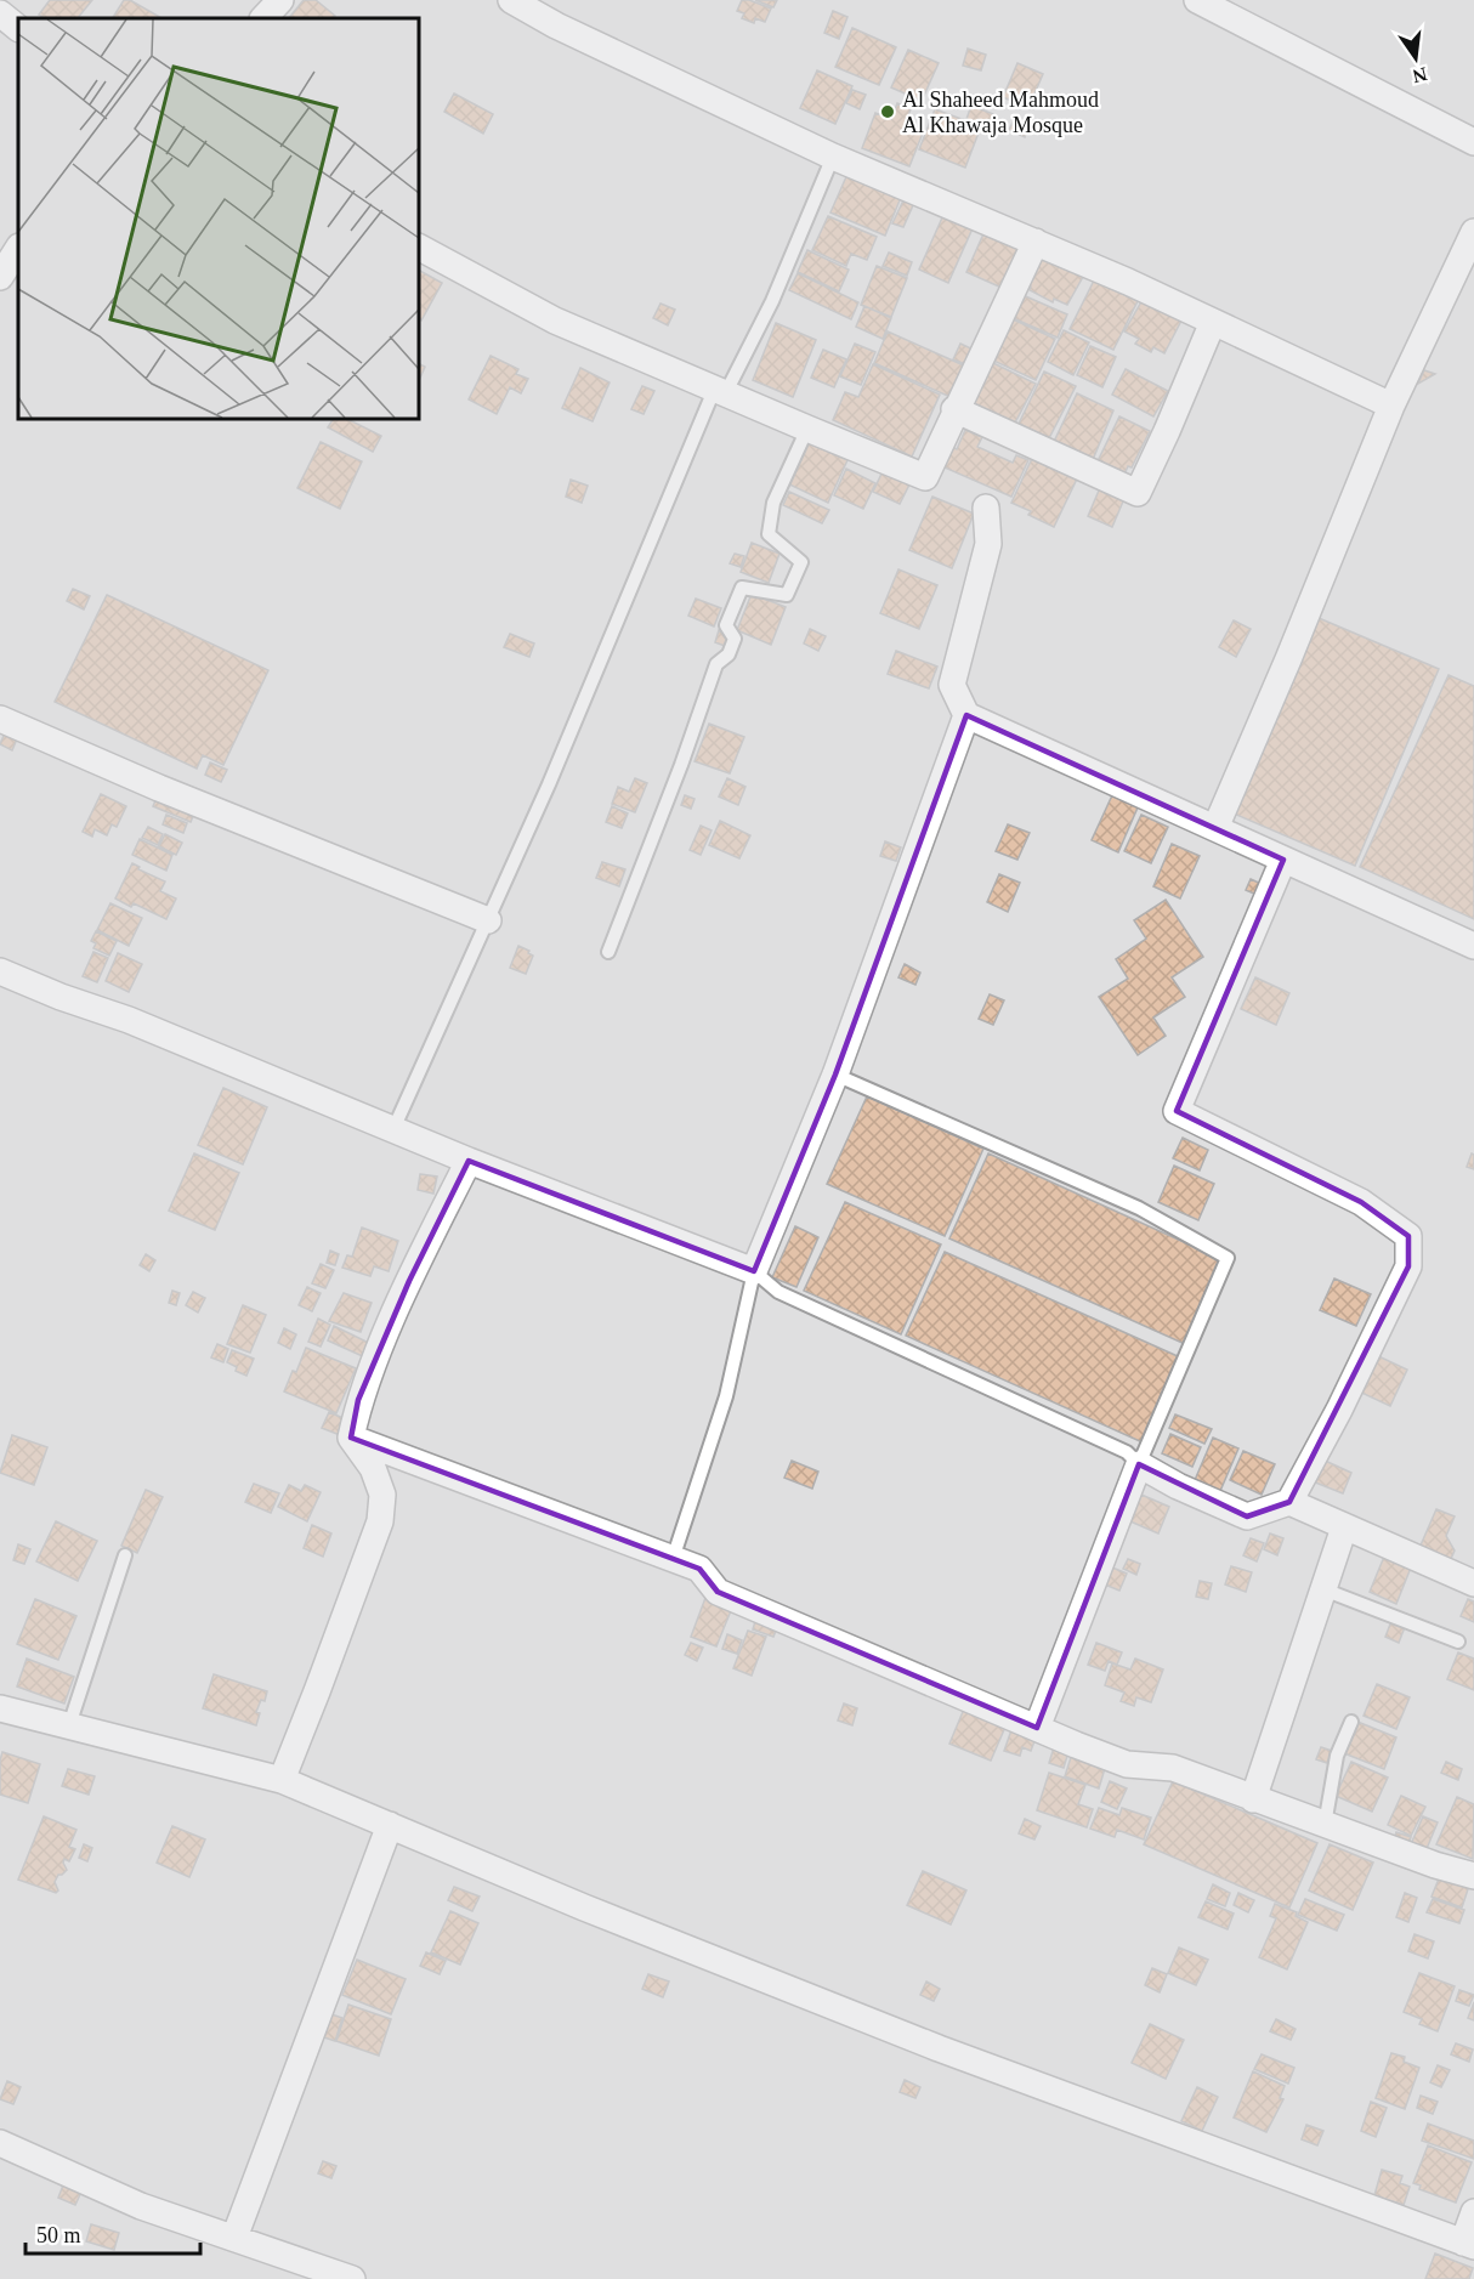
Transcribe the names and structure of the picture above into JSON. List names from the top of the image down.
{
  "places": ["Al Shaheed Mahmoud Al Khawaja Mosque"],
  "scale_bar": "50 m",
  "north": "bottom"
}
